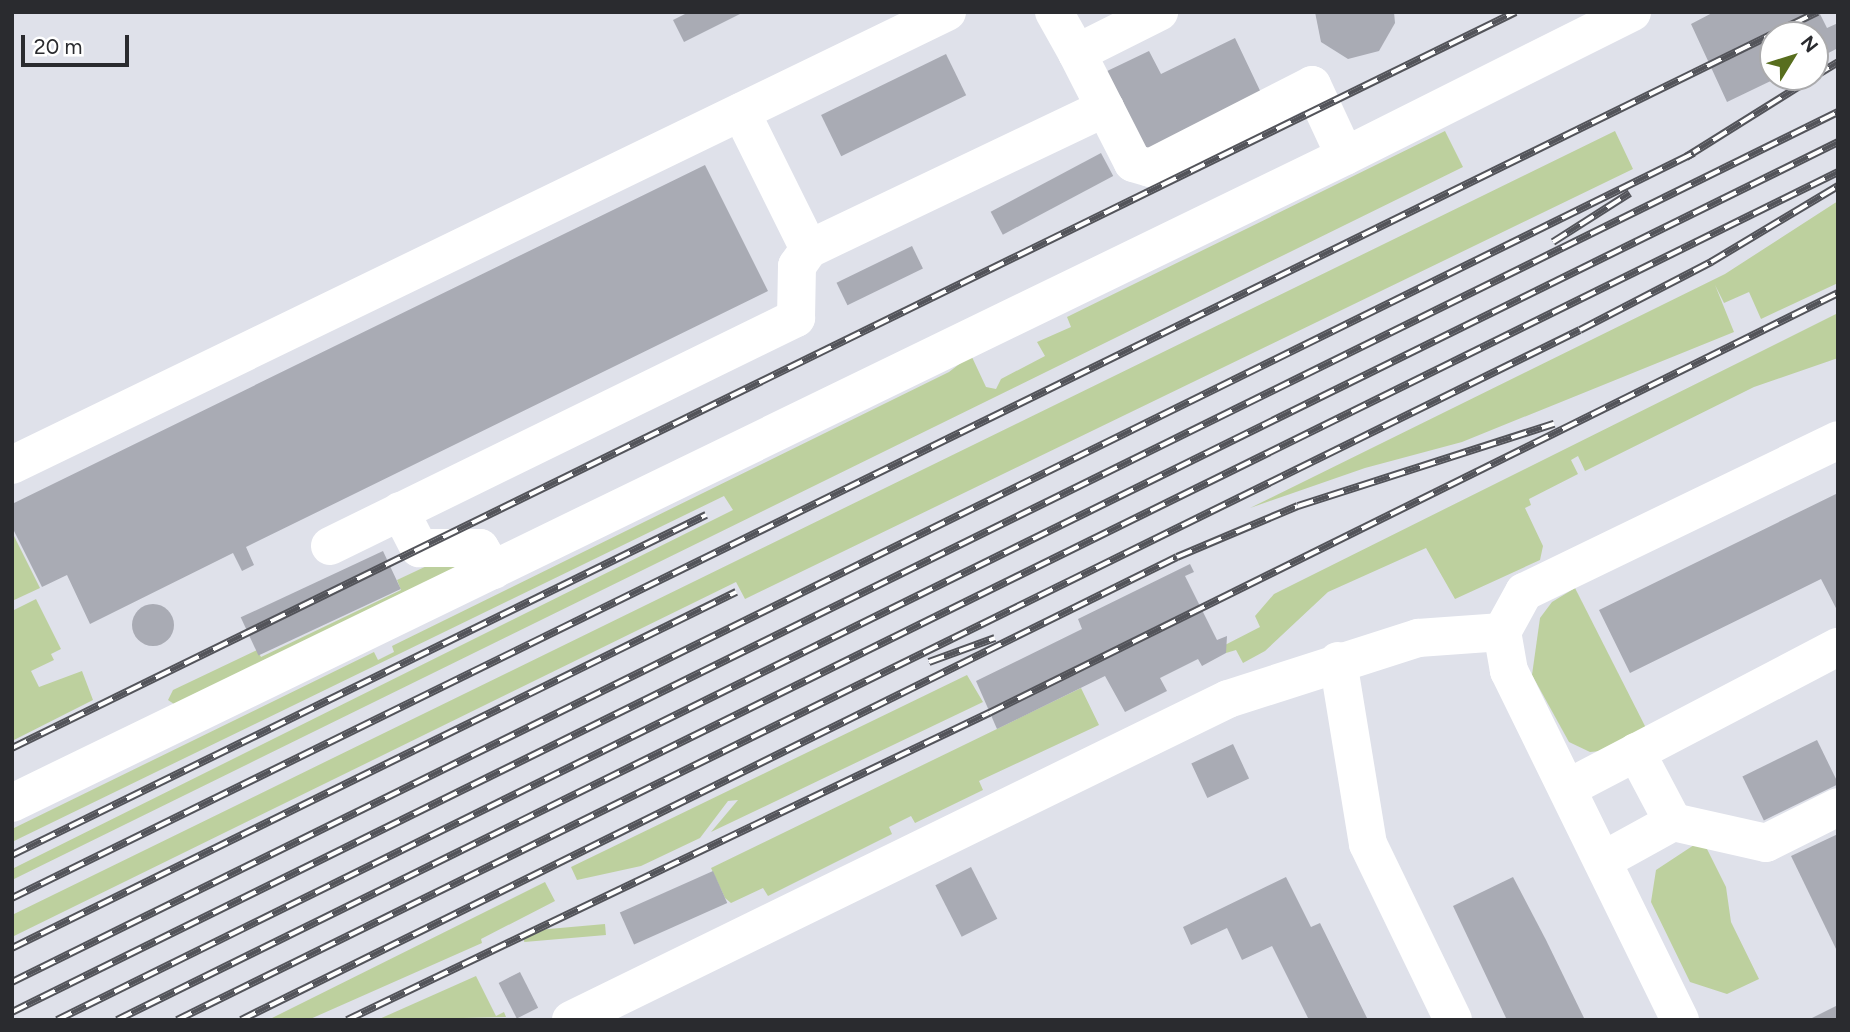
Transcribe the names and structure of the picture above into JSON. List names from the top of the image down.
{
  "scale_bar": "20 m",
  "north": "top right"
}
